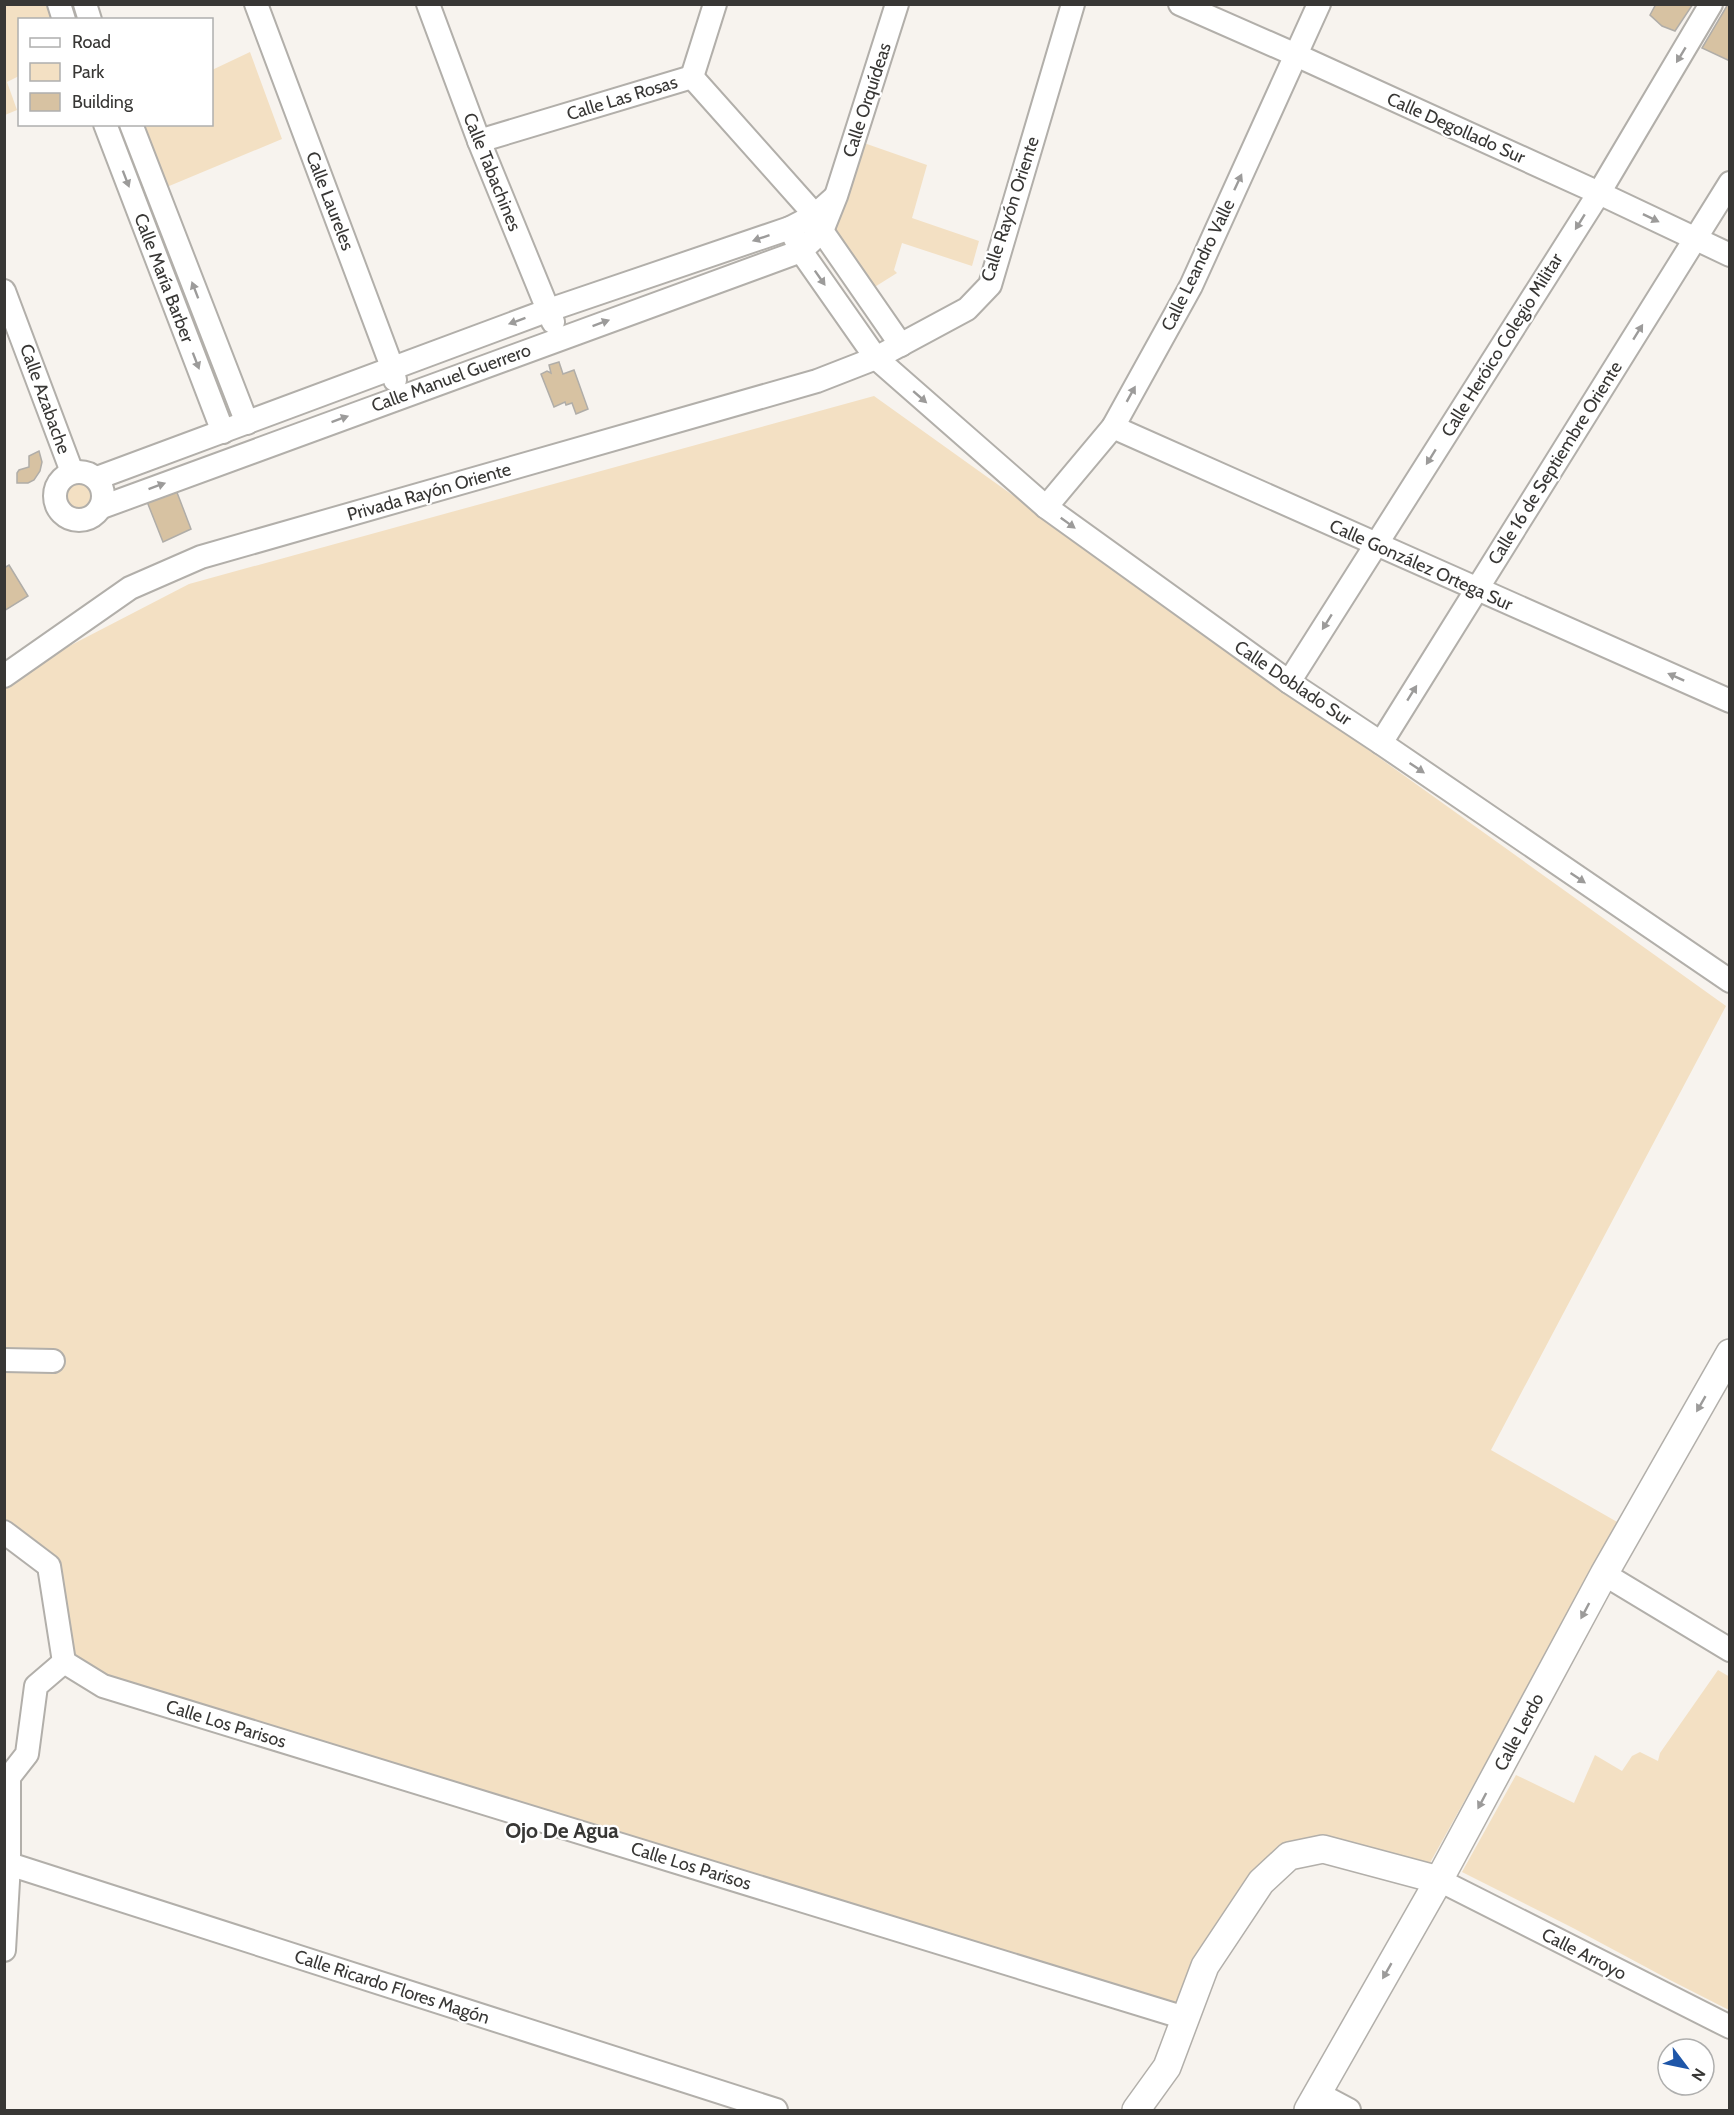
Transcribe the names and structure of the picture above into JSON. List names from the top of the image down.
{
  "streets": {
    "street": [
      "Calle Las Rosas",
      "Calle Orquídeas",
      "Calle Degollado Sur",
      "Calle Tabachines",
      "Calle Laureles",
      "Calle Rayón Oriente",
      "Calle Leandro Valle",
      "Calle María Barber",
      "Calle Heróico Colegio Militar",
      "Calle Manuel Guerrero",
      "Calle Azabache",
      "Calle 16 de Septiembre Oriente",
      "Privada Rayón Oriente",
      "Calle González Ortega Sur",
      "Calle Doblado Sur",
      "Calle Los Parisos",
      "Calle Lerdo",
      "Calle Arroyo",
      "Calle Ricardo Flores Magón"
    ]
  },
  "crossings": [
    ["Calle Las Rosas", "Calle Tabachines"],
    ["Calle Orquídeas", "Calle Manuel Guerrero"],
    ["Calle Degollado Sur", "Calle Leandro Valle"],
    ["Calle Degollado Sur", "Calle Heróico Colegio Militar"],
    ["Calle Degollado Sur", "Calle 16 de Septiembre Oriente"],
    ["Calle Tabachines", "Calle Manuel Guerrero"],
    ["Calle Laureles", "Calle Manuel Guerrero"],
    ["Calle Rayón Oriente", "Privada Rayón Oriente"],
    ["Calle Rayón Oriente", "Calle Doblado Sur"],
    ["Calle Leandro Valle", "Calle González Ortega Sur"],
    ["Calle Leandro Valle", "Calle Doblado Sur"],
    ["Calle María Barber", "Calle Manuel Guerrero"],
    ["Calle Heróico Colegio Militar", "Calle González Ortega Sur"],
    ["Calle Heróico Colegio Militar", "Calle Doblado Sur"],
    ["Calle Manuel Guerrero", "Calle Azabache"],
    ["Calle 16 de Septiembre Oriente", "Calle González Ortega Sur"],
    ["Calle 16 de Septiembre Oriente", "Calle Doblado Sur"],
    ["Privada Rayón Oriente", "Calle Doblado Sur"],
    ["Calle Lerdo", "Calle Arroyo"]
  ],
  "one_way": [
    "Calle Leandro Valle",
    "Calle Heróico Colegio Militar",
    "Calle 16 de Septiembre Oriente",
    "Calle González Ortega Sur",
    "Calle Doblado Sur",
    "Calle Lerdo"
  ],
  "districts": ["Ojo De Agua"],
  "legend": ["Road", "Park", "Building"],
  "north": "bottom right"
}
